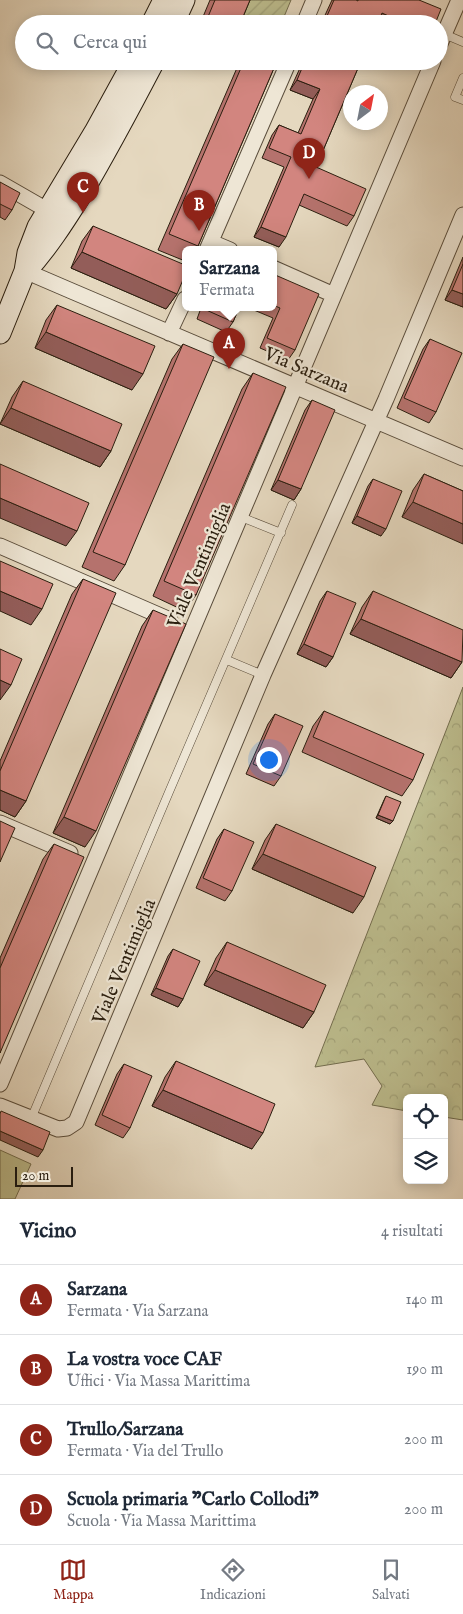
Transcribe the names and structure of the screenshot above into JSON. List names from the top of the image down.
{
  "streets": {
    "street": ["Via Sarzana", "Viale Ventimiglia"]
  },
  "crossings": [
    ["Via Sarzana", "Viale Ventimiglia"]
  ],
  "scale_bar": "20 m",
  "north": "top right",
  "page": {
    "search": "Cerca qui",
    "pins": [
      "D",
      "C",
      "B",
      "A"
    ],
    "popup": ["Sarzana", "Fermata"],
    "scale": "20 m",
    "heading": ["Vicino", "4 risultati"],
    "list": [
      {
        "mark": "A",
        "name": "Sarzana",
        "note": "Fermata · Via Sarzana",
        "value": "140 m"
      },
      {
        "mark": "B",
        "name": "La vostra voce CAF",
        "note": "Uffici · Via Massa Marittima",
        "value": "190 m"
      },
      {
        "mark": "C",
        "name": "Trullo/Sarzana",
        "note": "Fermata · Via del Trullo",
        "value": "200 m"
      },
      {
        "mark": "D",
        "name": "Scuola primaria \"Carlo Collodi\"",
        "note": "Scuola · Via Massa Marittima",
        "value": "200 m"
      }
    ],
    "nav": ["Mappa", "Indicazioni", "Salvati"]
  }
}
